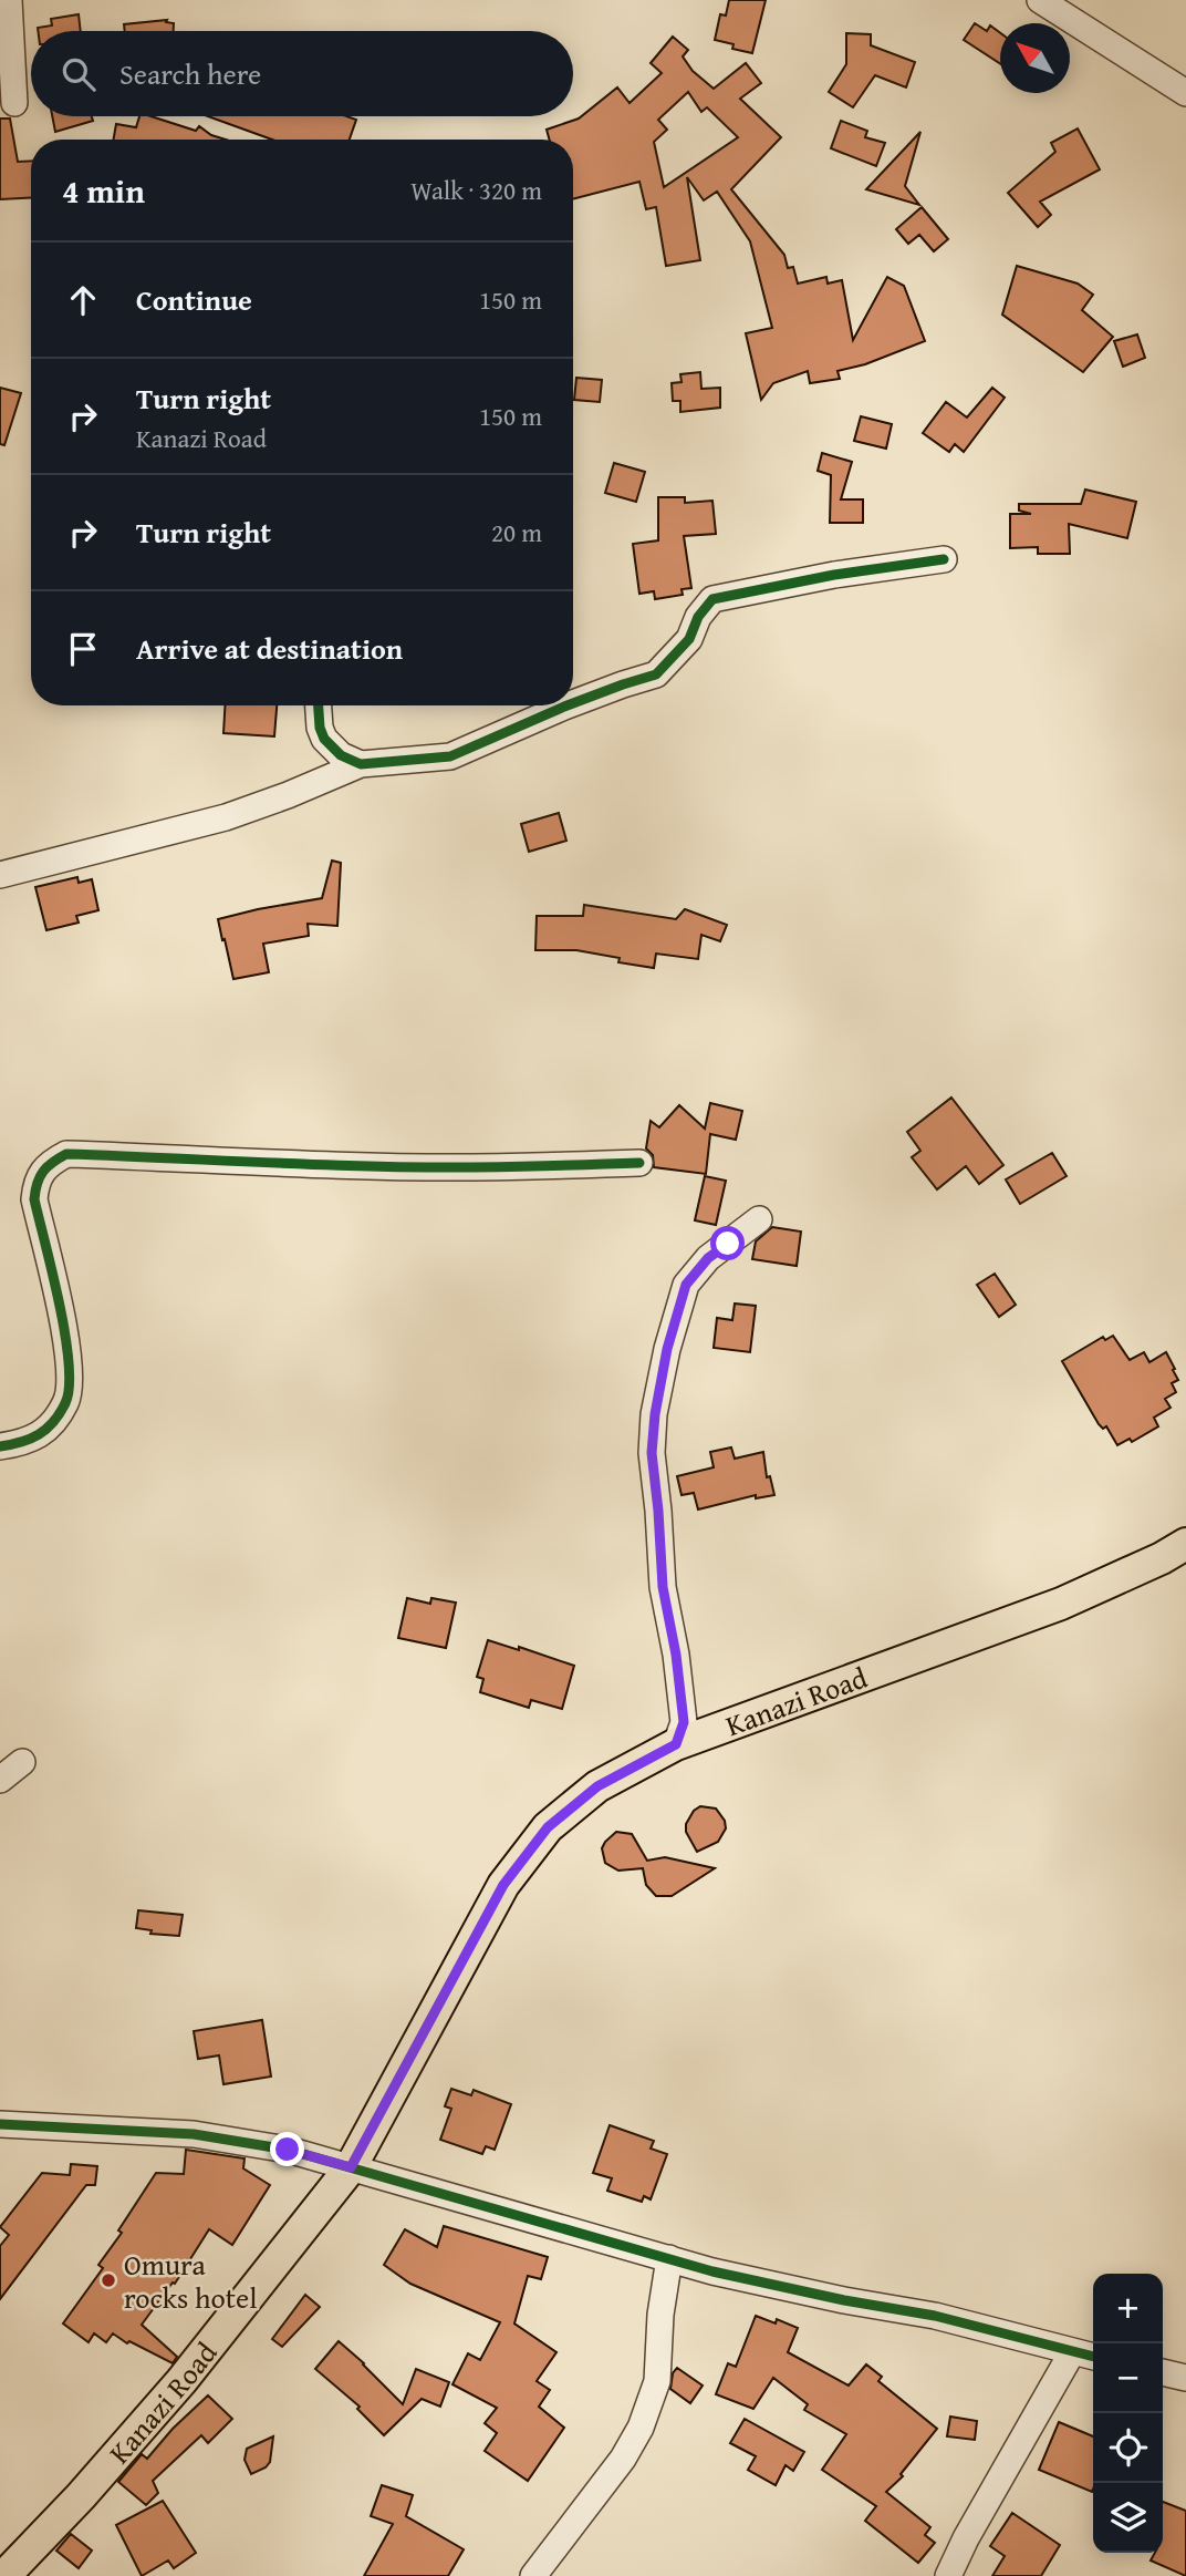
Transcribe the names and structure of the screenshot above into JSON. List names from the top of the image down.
{
  "streets": {
    "main road": ["Kanazi Road"]
  },
  "places": ["Omura rocks hotel"],
  "north": "top left",
  "page": {
    "search": "Search here",
    "heading": ["4 min", "Walk · 320 m"],
    "list": [
      ["Continue", "150 m"],
      ["Turn right", "Kanazi Road", "150 m"],
      ["Turn right", "20 m"],
      "Arrive at destination"
    ],
    "map_buttons": ["+", "−"]
  }
}
